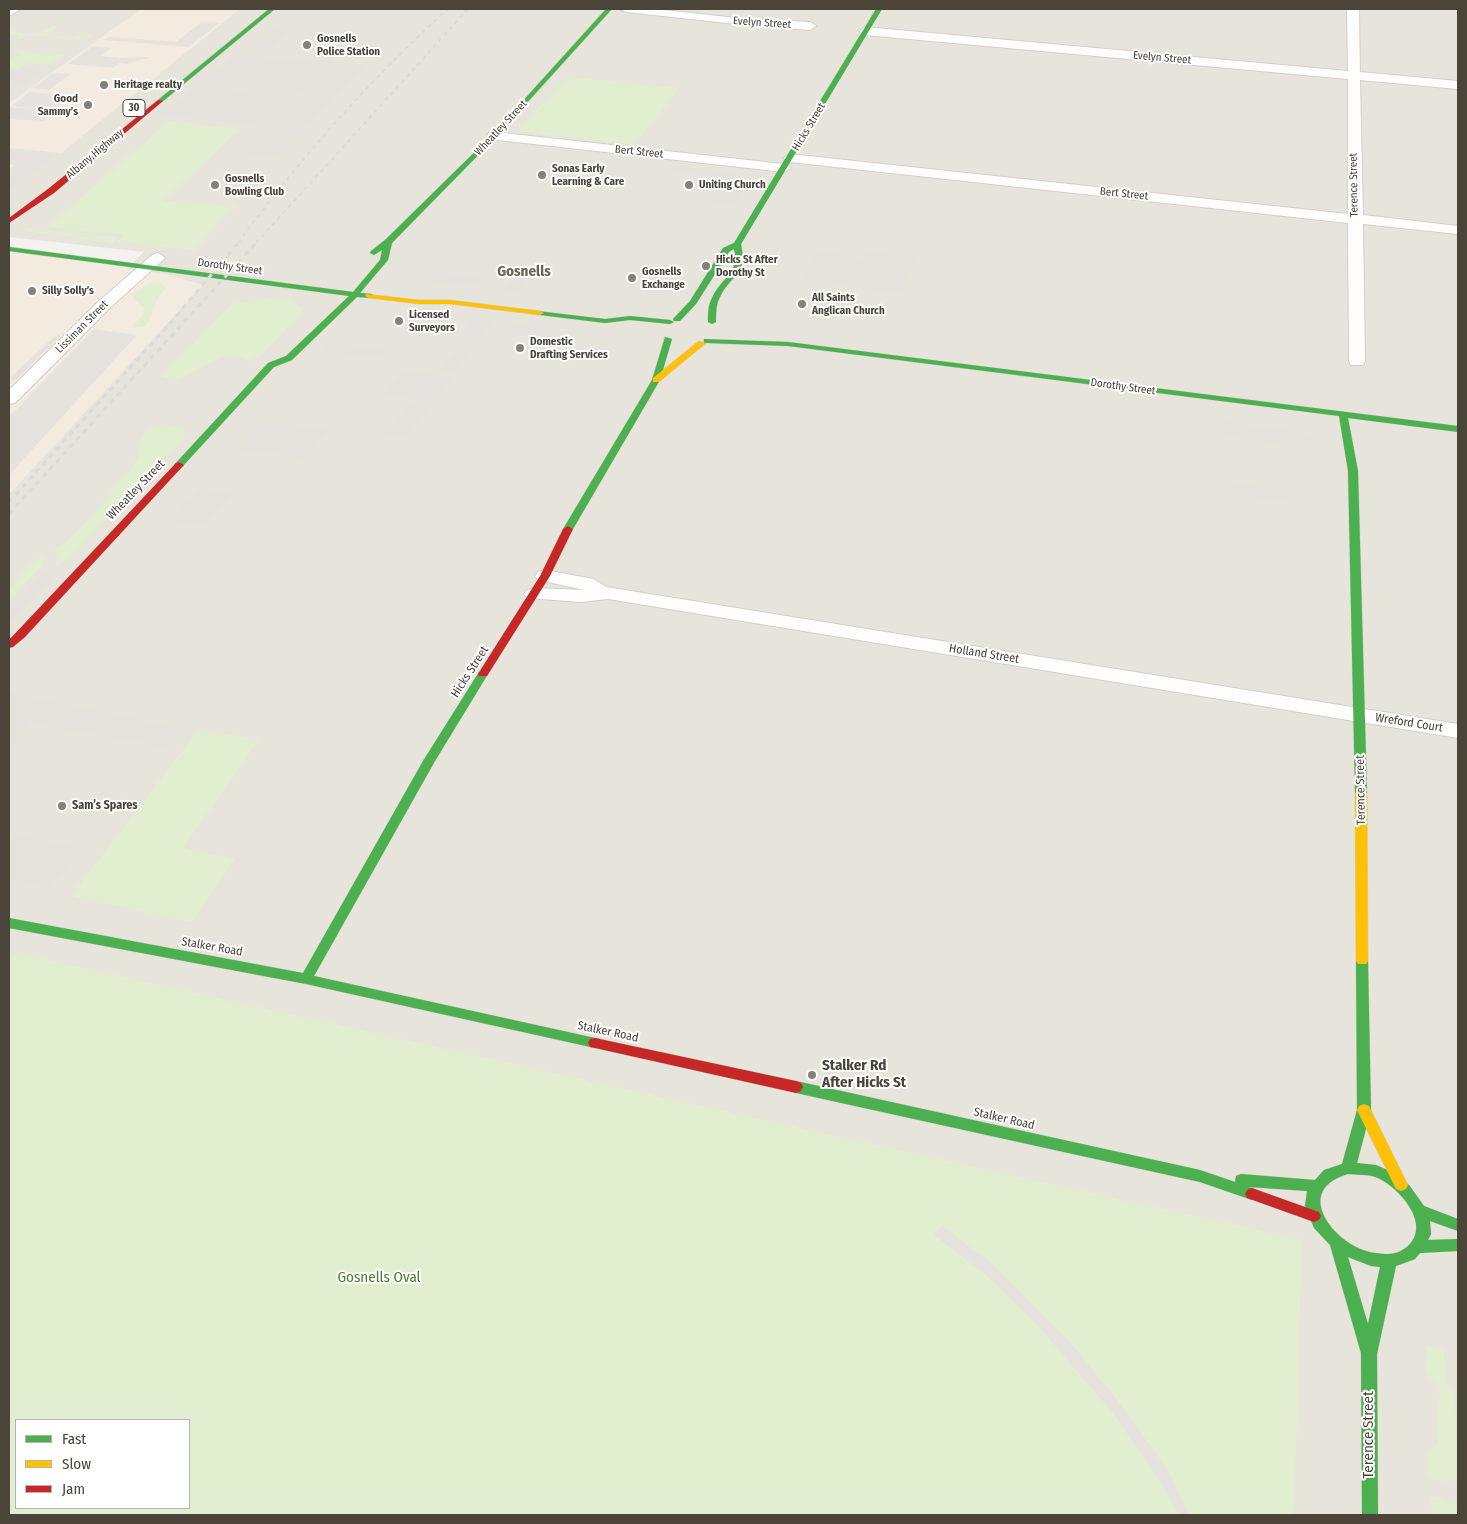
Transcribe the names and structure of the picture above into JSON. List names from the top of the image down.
{
  "streets": {
    "main road": [
      "30",
      "Hicks Street",
      "Wheatley Street",
      "Albany Highway",
      "Terence Street",
      "Dorothy Street",
      "Stalker Road"
    ],
    "street": [
      "Evelyn Street",
      "Bert Street",
      "Lissiman Street",
      "Holland Street",
      "Wreford Court"
    ]
  },
  "crossings": [
    ["Evelyn Street", "Hicks Street"],
    ["Evelyn Street", "Terence Street"],
    ["Hicks Street", "Bert Street"],
    ["Hicks Street", "Dorothy Street"],
    ["Hicks Street", "Holland Street"],
    ["Hicks Street", "Stalker Road"],
    ["Wheatley Street", "Bert Street"],
    ["Wheatley Street", "Dorothy Street"],
    ["Bert Street", "Terence Street"],
    ["Terence Street", "Dorothy Street"],
    ["Terence Street", "Holland Street"],
    ["Terence Street", "Wreford Court"],
    ["Terence Street", "Stalker Road"],
    ["Dorothy Street", "Lissiman Street"],
    ["Holland Street", "Wreford Court"]
  ],
  "districts": ["Gosnells"],
  "parks": ["Gosnells Oval"],
  "places": [
    "Gosnells Police Station",
    "Heritage realty",
    "Good Sammy’s",
    "Sonas Early Learning & Care",
    "Gosnells Bowling Club",
    "Uniting Church",
    "Hicks St After Dorothy St",
    "Gosnells Exchange",
    "Silly Solly’s",
    "All Saints Anglican Church",
    "Licensed Surveyors",
    "Domestic Drafting Services",
    "Sam’s Spares",
    "Stalker Rd After Hicks St"
  ],
  "legend": ["Fast", "Slow", "Jam"]
}
